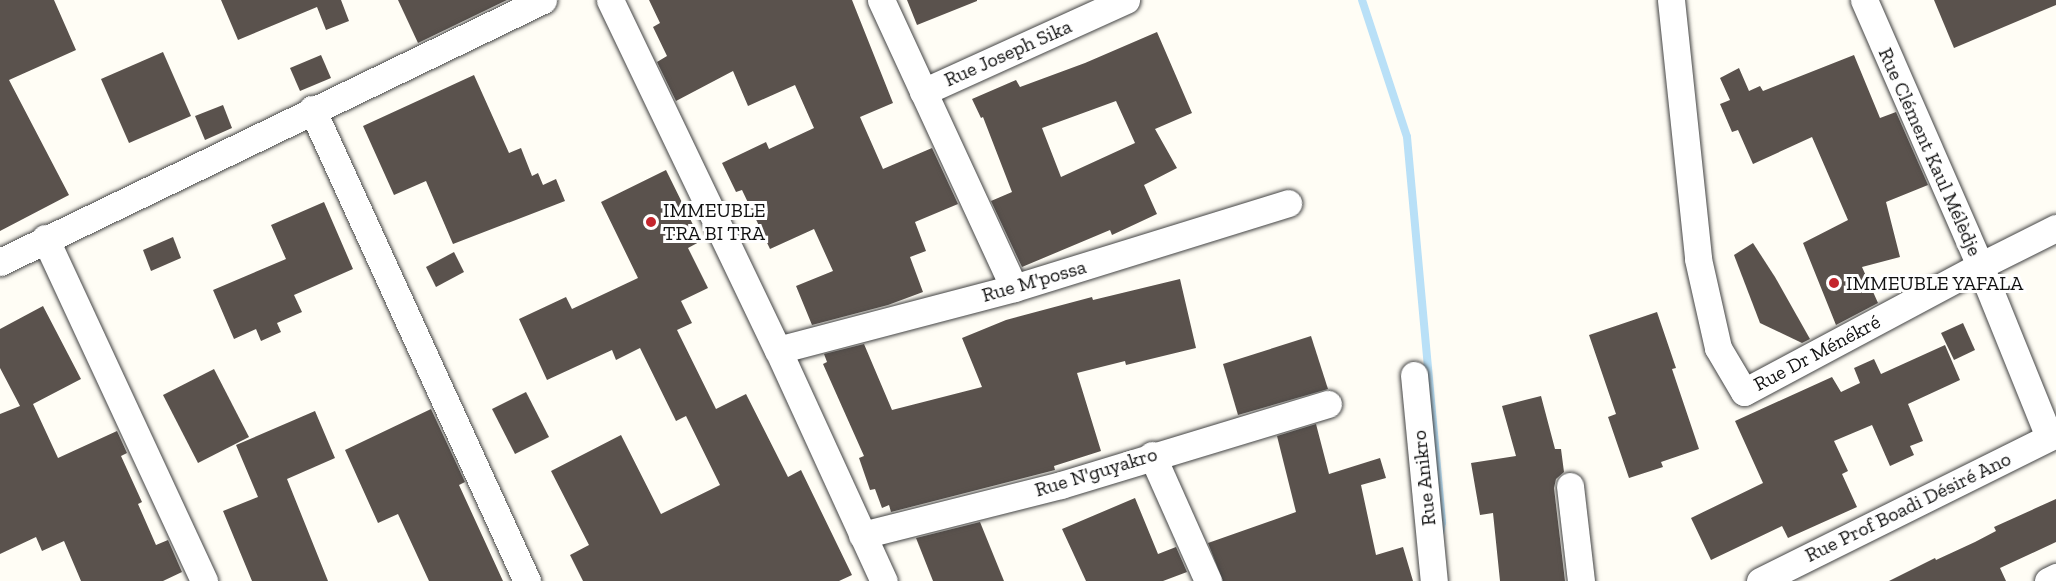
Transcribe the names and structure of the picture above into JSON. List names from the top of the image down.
{
  "streets": {
    "street": [
      "Rue Joseph Sika",
      "Rue Clément Kaul Mélèdje",
      "Rue M'possa",
      "Rue Dr Ménékré",
      "Rue N'guyakro",
      "Rue Anikro",
      "Rue Prof Boadi Désiré Ano"
    ]
  },
  "crossings": [
    ["Rue Clément Kaul Mélèdje", "Rue Dr Ménékré"],
    ["Rue Clément Kaul Mélèdje", "Rue Prof Boadi Désiré Ano"]
  ],
  "places": ["IMMEUBLE TRA BI TRA", "IMMEUBLE YAFALA"]
}
